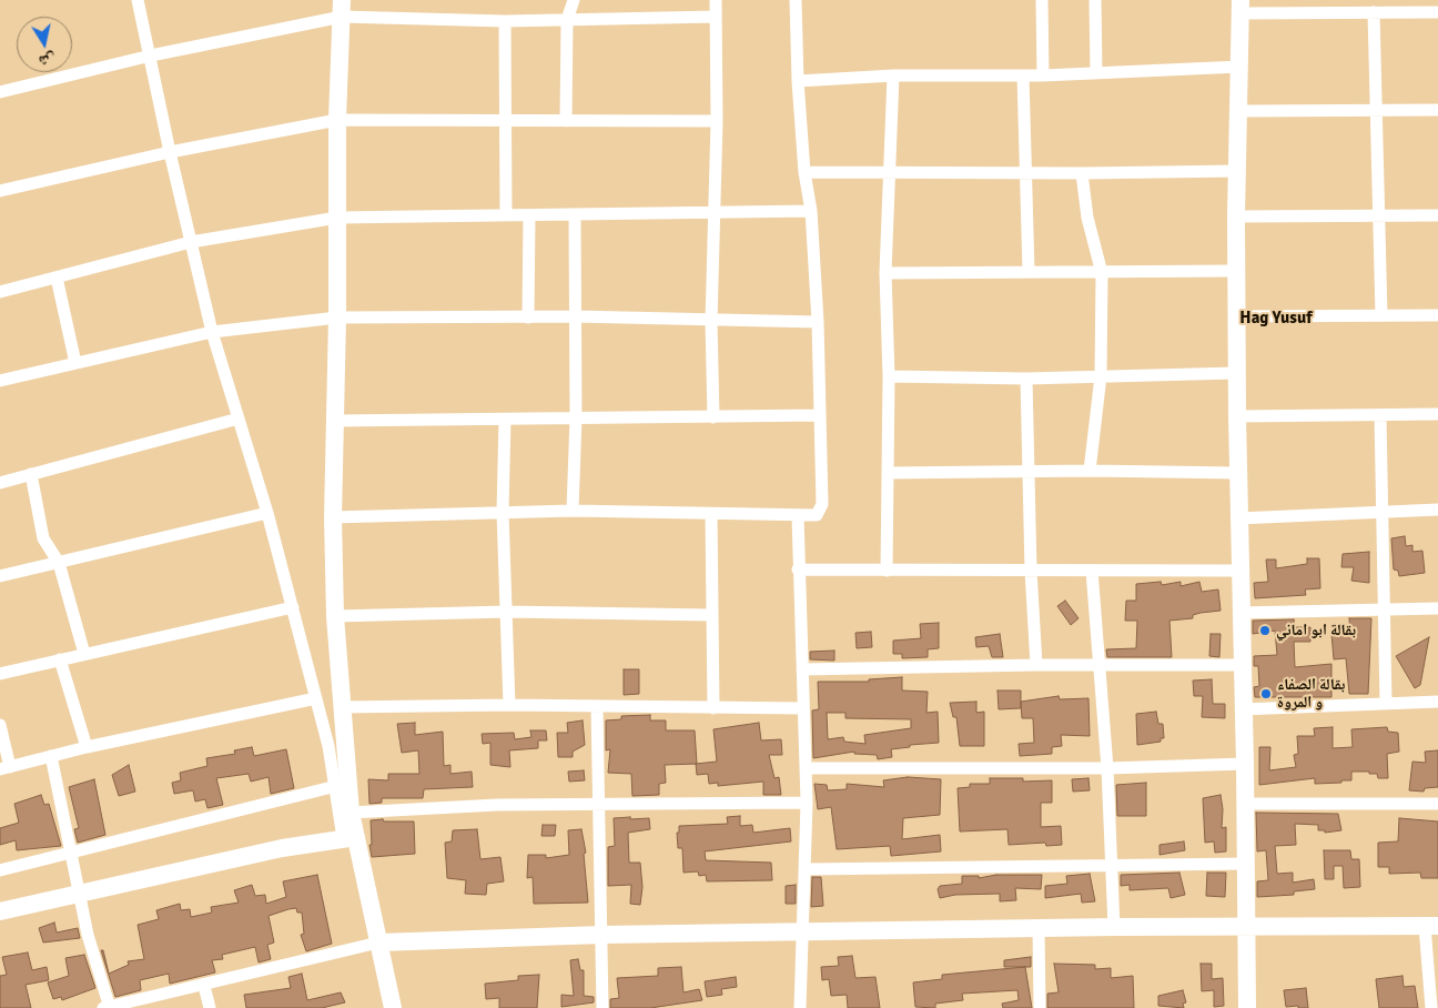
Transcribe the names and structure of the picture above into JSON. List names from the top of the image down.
{
  "districts": ["Hag Yusuf"],
  "places": ["بقالة ابو اماني", "بقالة الصفاء و المروة"],
  "north": "bottom"
}
